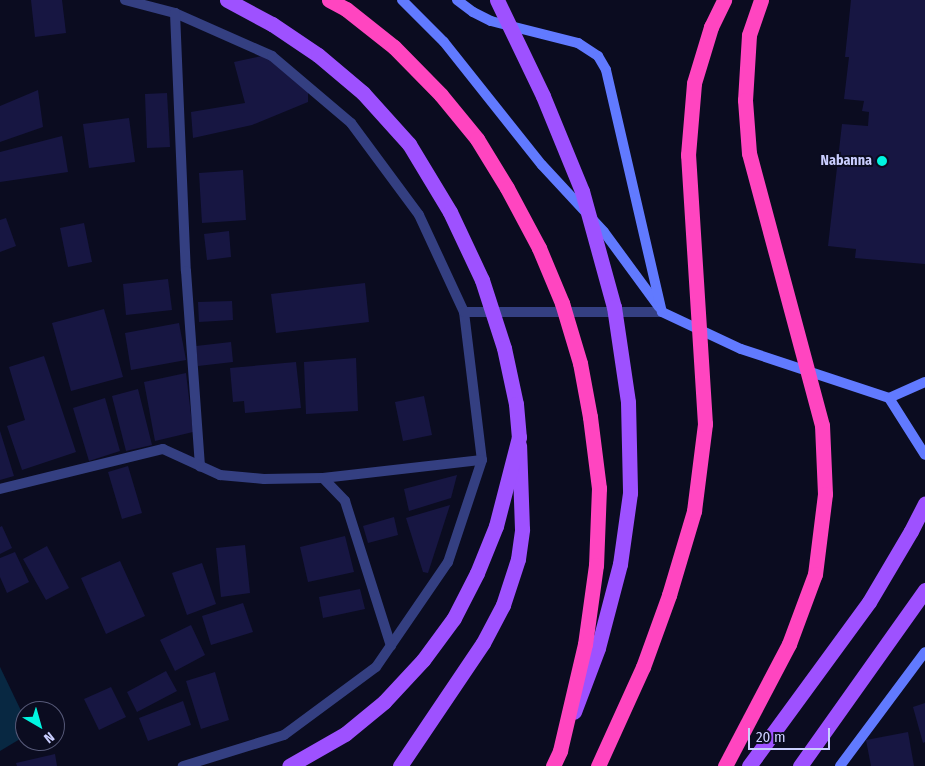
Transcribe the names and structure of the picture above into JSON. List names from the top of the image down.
{
  "places": ["Nabanna"],
  "scale_bar": "20 m",
  "north": "bottom right"
}
